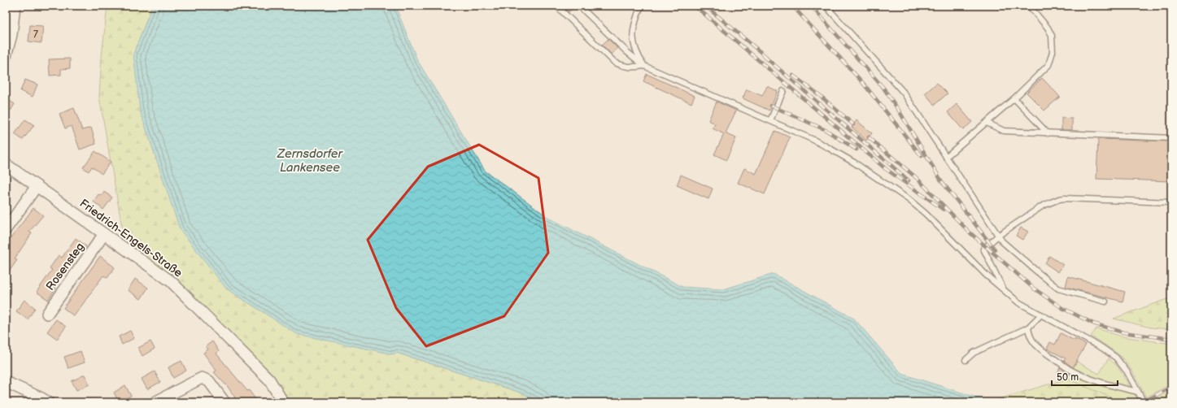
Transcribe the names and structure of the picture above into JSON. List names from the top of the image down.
{
  "streets": {
    "street": ["Friedrich-Engels-Straße", "Rosensteg"]
  },
  "crossings": [
    ["Friedrich-Engels-Straße", "Rosensteg"]
  ],
  "water": ["Zernsdorfer Lankensee"],
  "house_numbers": ["7"],
  "scale_bar": "50 m"
}
